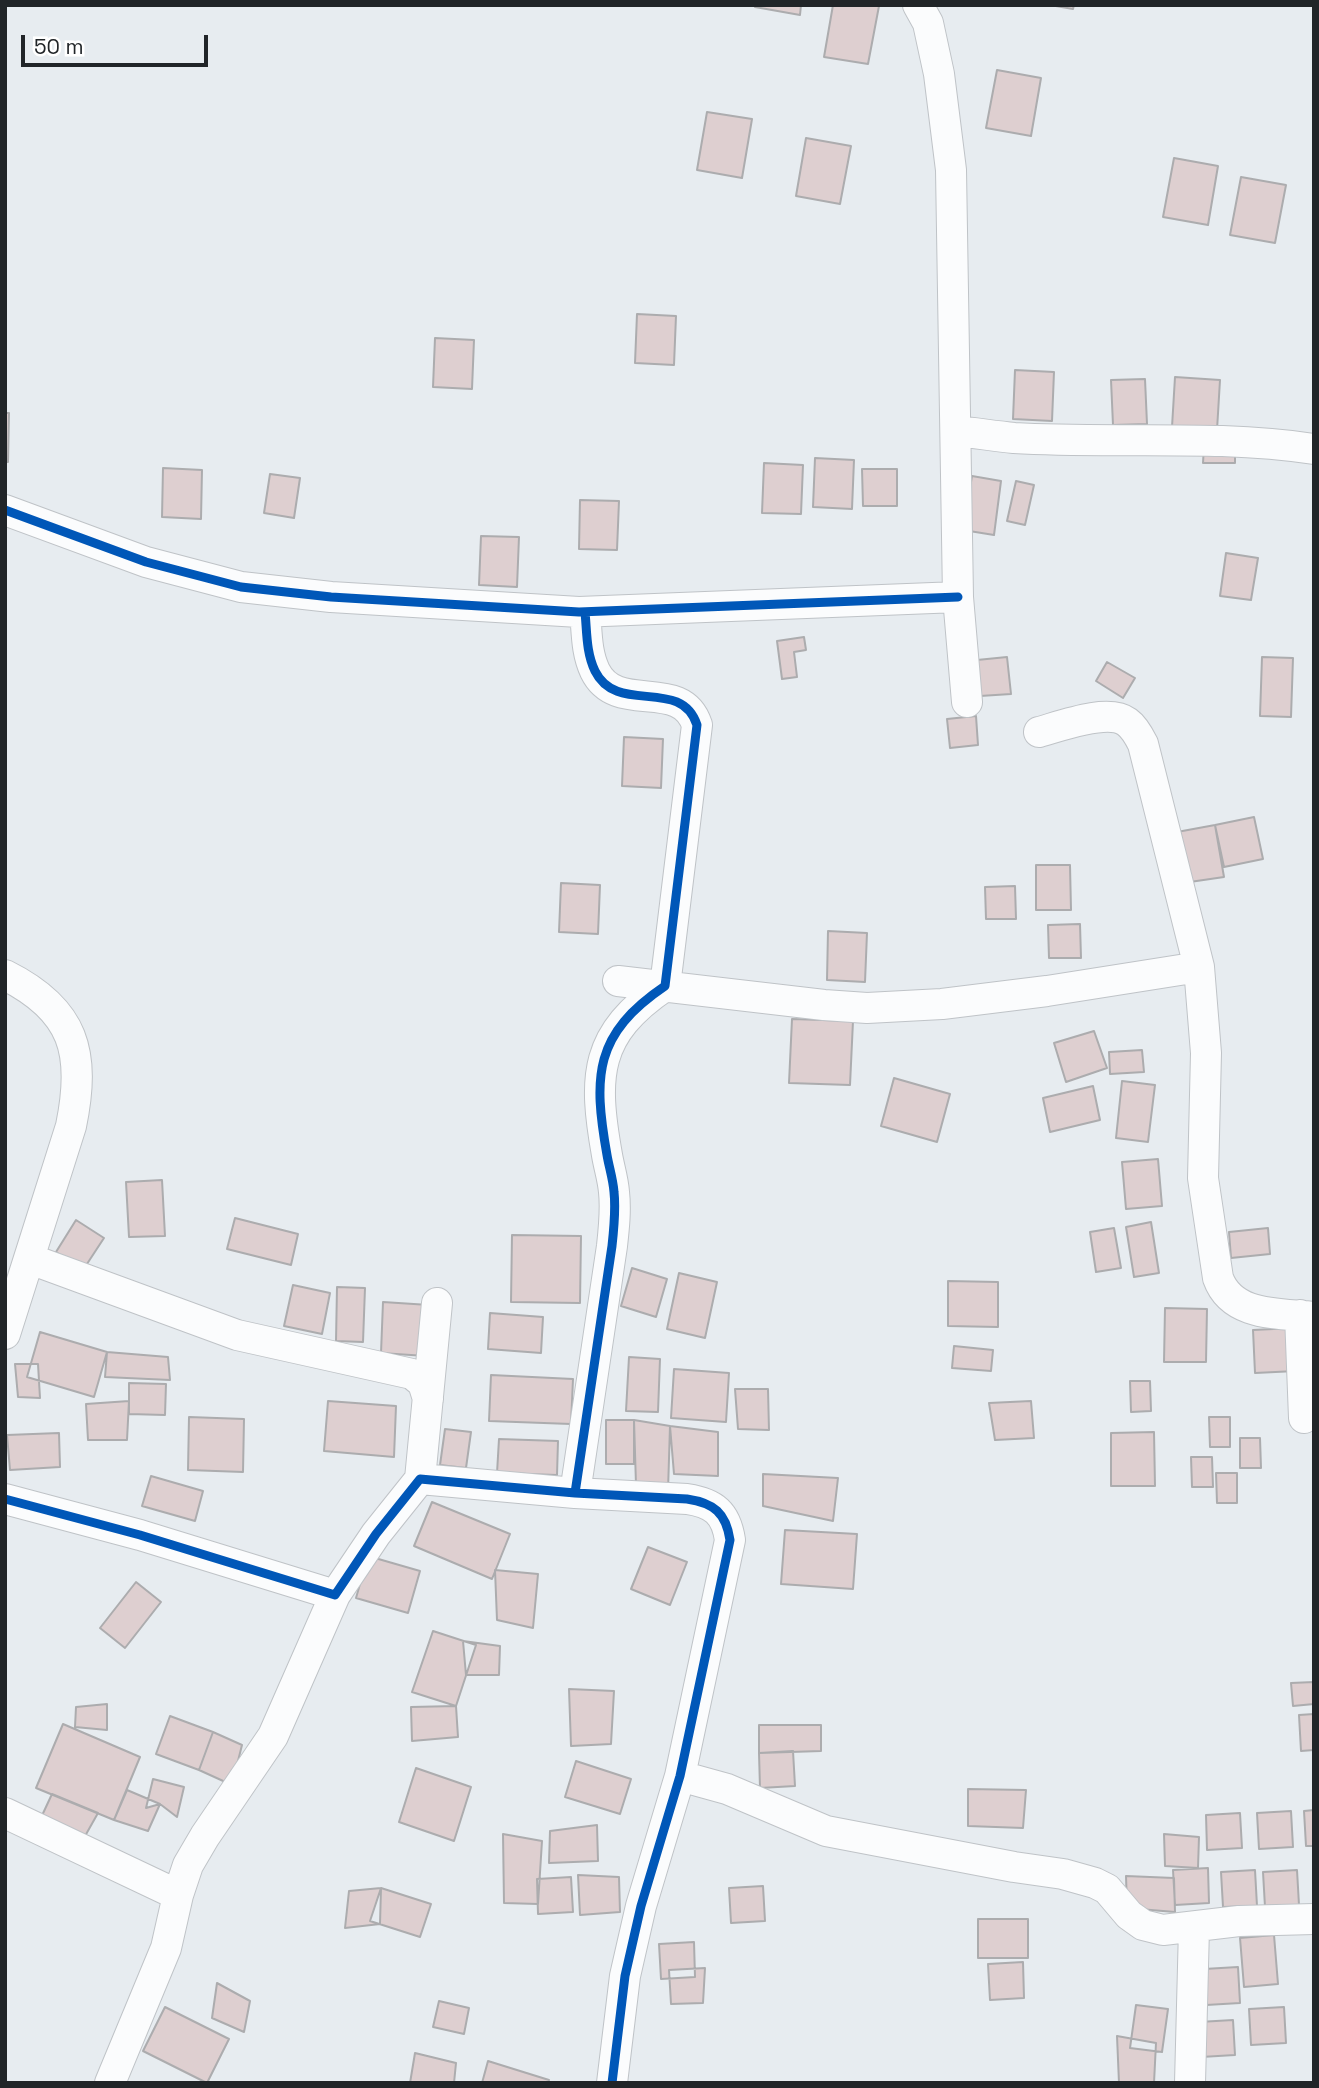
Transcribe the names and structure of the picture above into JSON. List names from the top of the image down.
{
  "scale_bar": "50 m"
}
